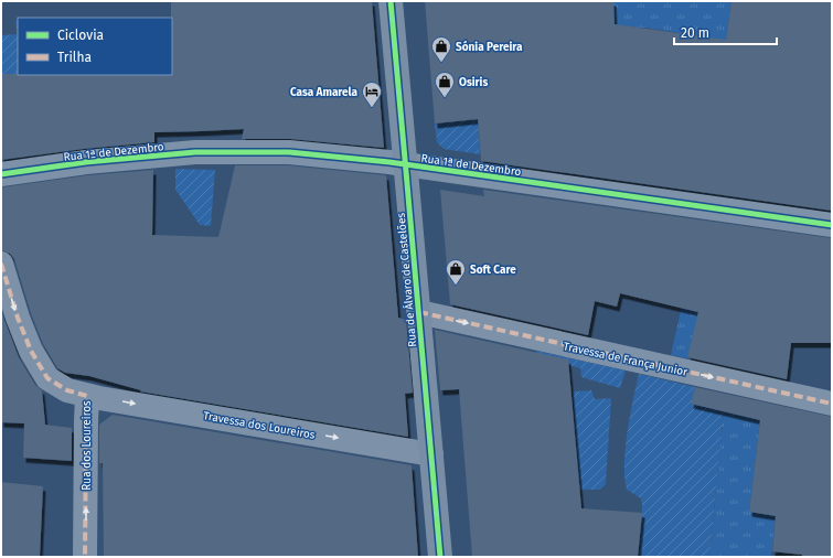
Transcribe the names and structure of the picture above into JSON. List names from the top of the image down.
{
  "streets": {
    "street": [
      "Rua 1ª de Dezembro",
      "Rua de Álvaro de Castelões",
      "Travessa de França Junior",
      "Travessa dos Loureiros",
      "Rua dos Loureiros"
    ]
  },
  "crossings": [
    ["Rua 1ª de Dezembro", "Rua de Álvaro de Castelões"],
    ["Rua de Álvaro de Castelões", "Travessa de França Junior"],
    ["Rua de Álvaro de Castelões", "Travessa dos Loureiros"],
    ["Travessa dos Loureiros", "Rua dos Loureiros"]
  ],
  "one_way": ["Travessa de França Junior", "Travessa dos Loureiros"],
  "places": {
    "shop": ["Sónia Pereira", "Osiris", "Soft Care"],
    "hotel": ["Casa Amarela"]
  },
  "legend": ["Ciclovia", "Trilha"],
  "scale_bar": "20 m"
}
